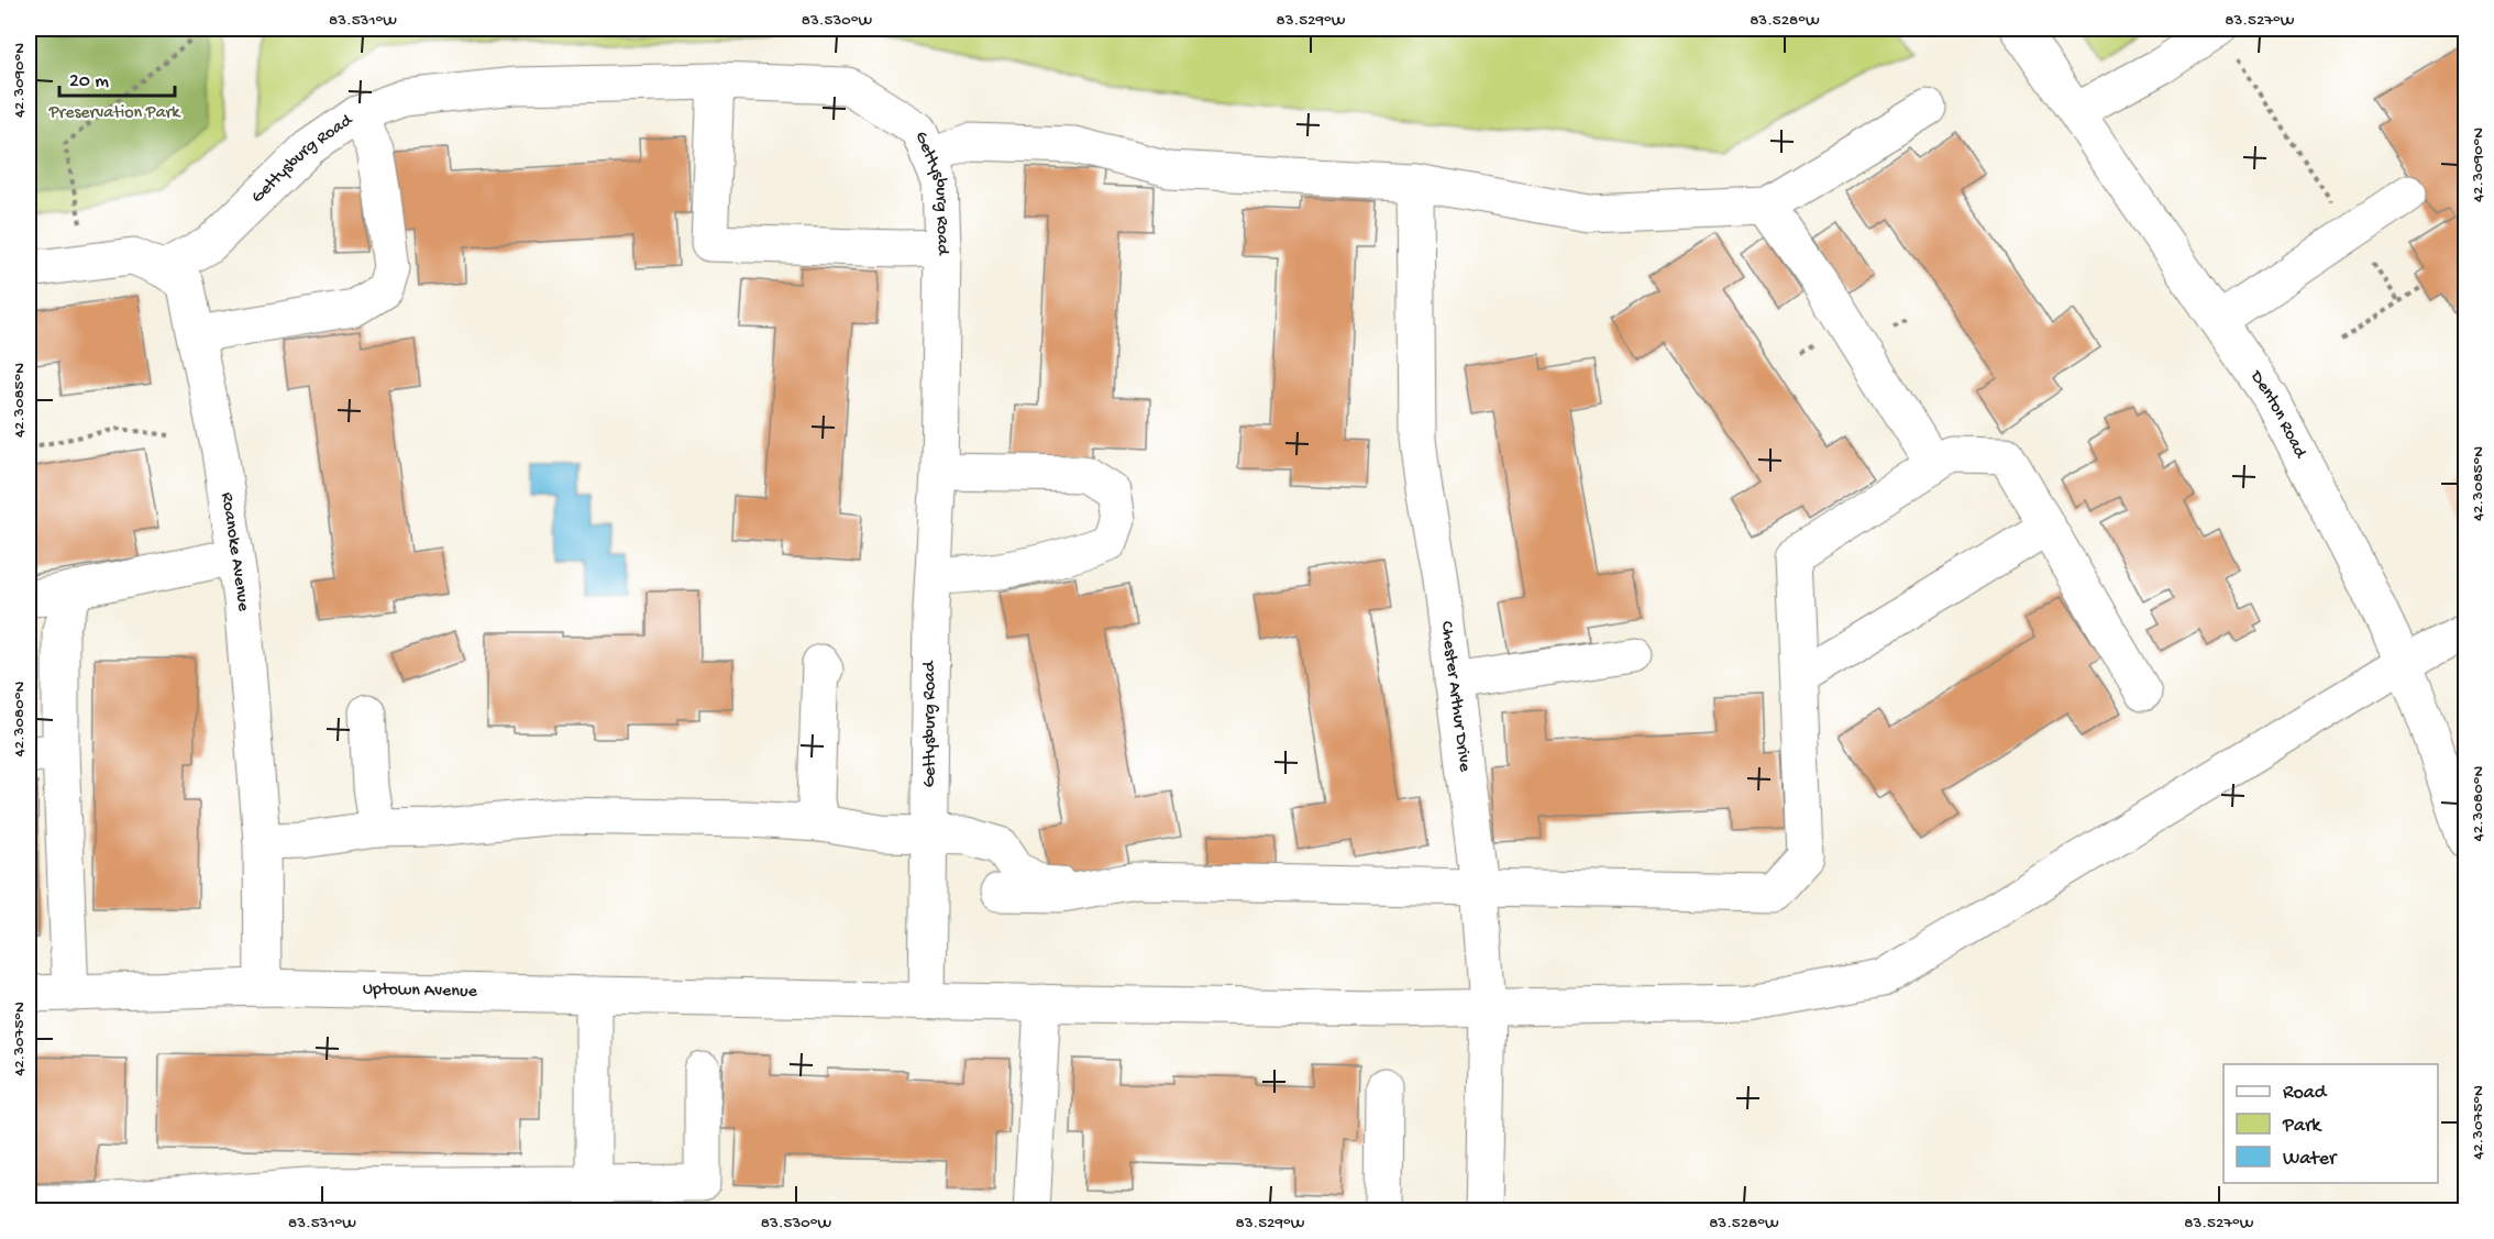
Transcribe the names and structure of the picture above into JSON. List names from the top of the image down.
{
  "streets": {
    "street": [
      "Gettysburg Road",
      "Denton Road",
      "Roanoke Avenue",
      "Chester Arthur Drive",
      "Uptown Avenue"
    ]
  },
  "crossings": [
    ["Gettysburg Road", "Roanoke Avenue"],
    ["Gettysburg Road", "Uptown Avenue"],
    ["Denton Road", "Uptown Avenue"],
    ["Roanoke Avenue", "Uptown Avenue"],
    ["Chester Arthur Drive", "Uptown Avenue"]
  ],
  "parks": ["Preservation Park"],
  "legend": ["Road", "Park", "Water"],
  "scale_bar": "20 m",
  "coordinates": [
    "83.531°W",
    "83.530°W",
    "83.529°W",
    "83.528°W",
    "83.527°W",
    "42.3090°N",
    "42.3085°N",
    "42.3080°N",
    "42.3075°N"
  ]
}
